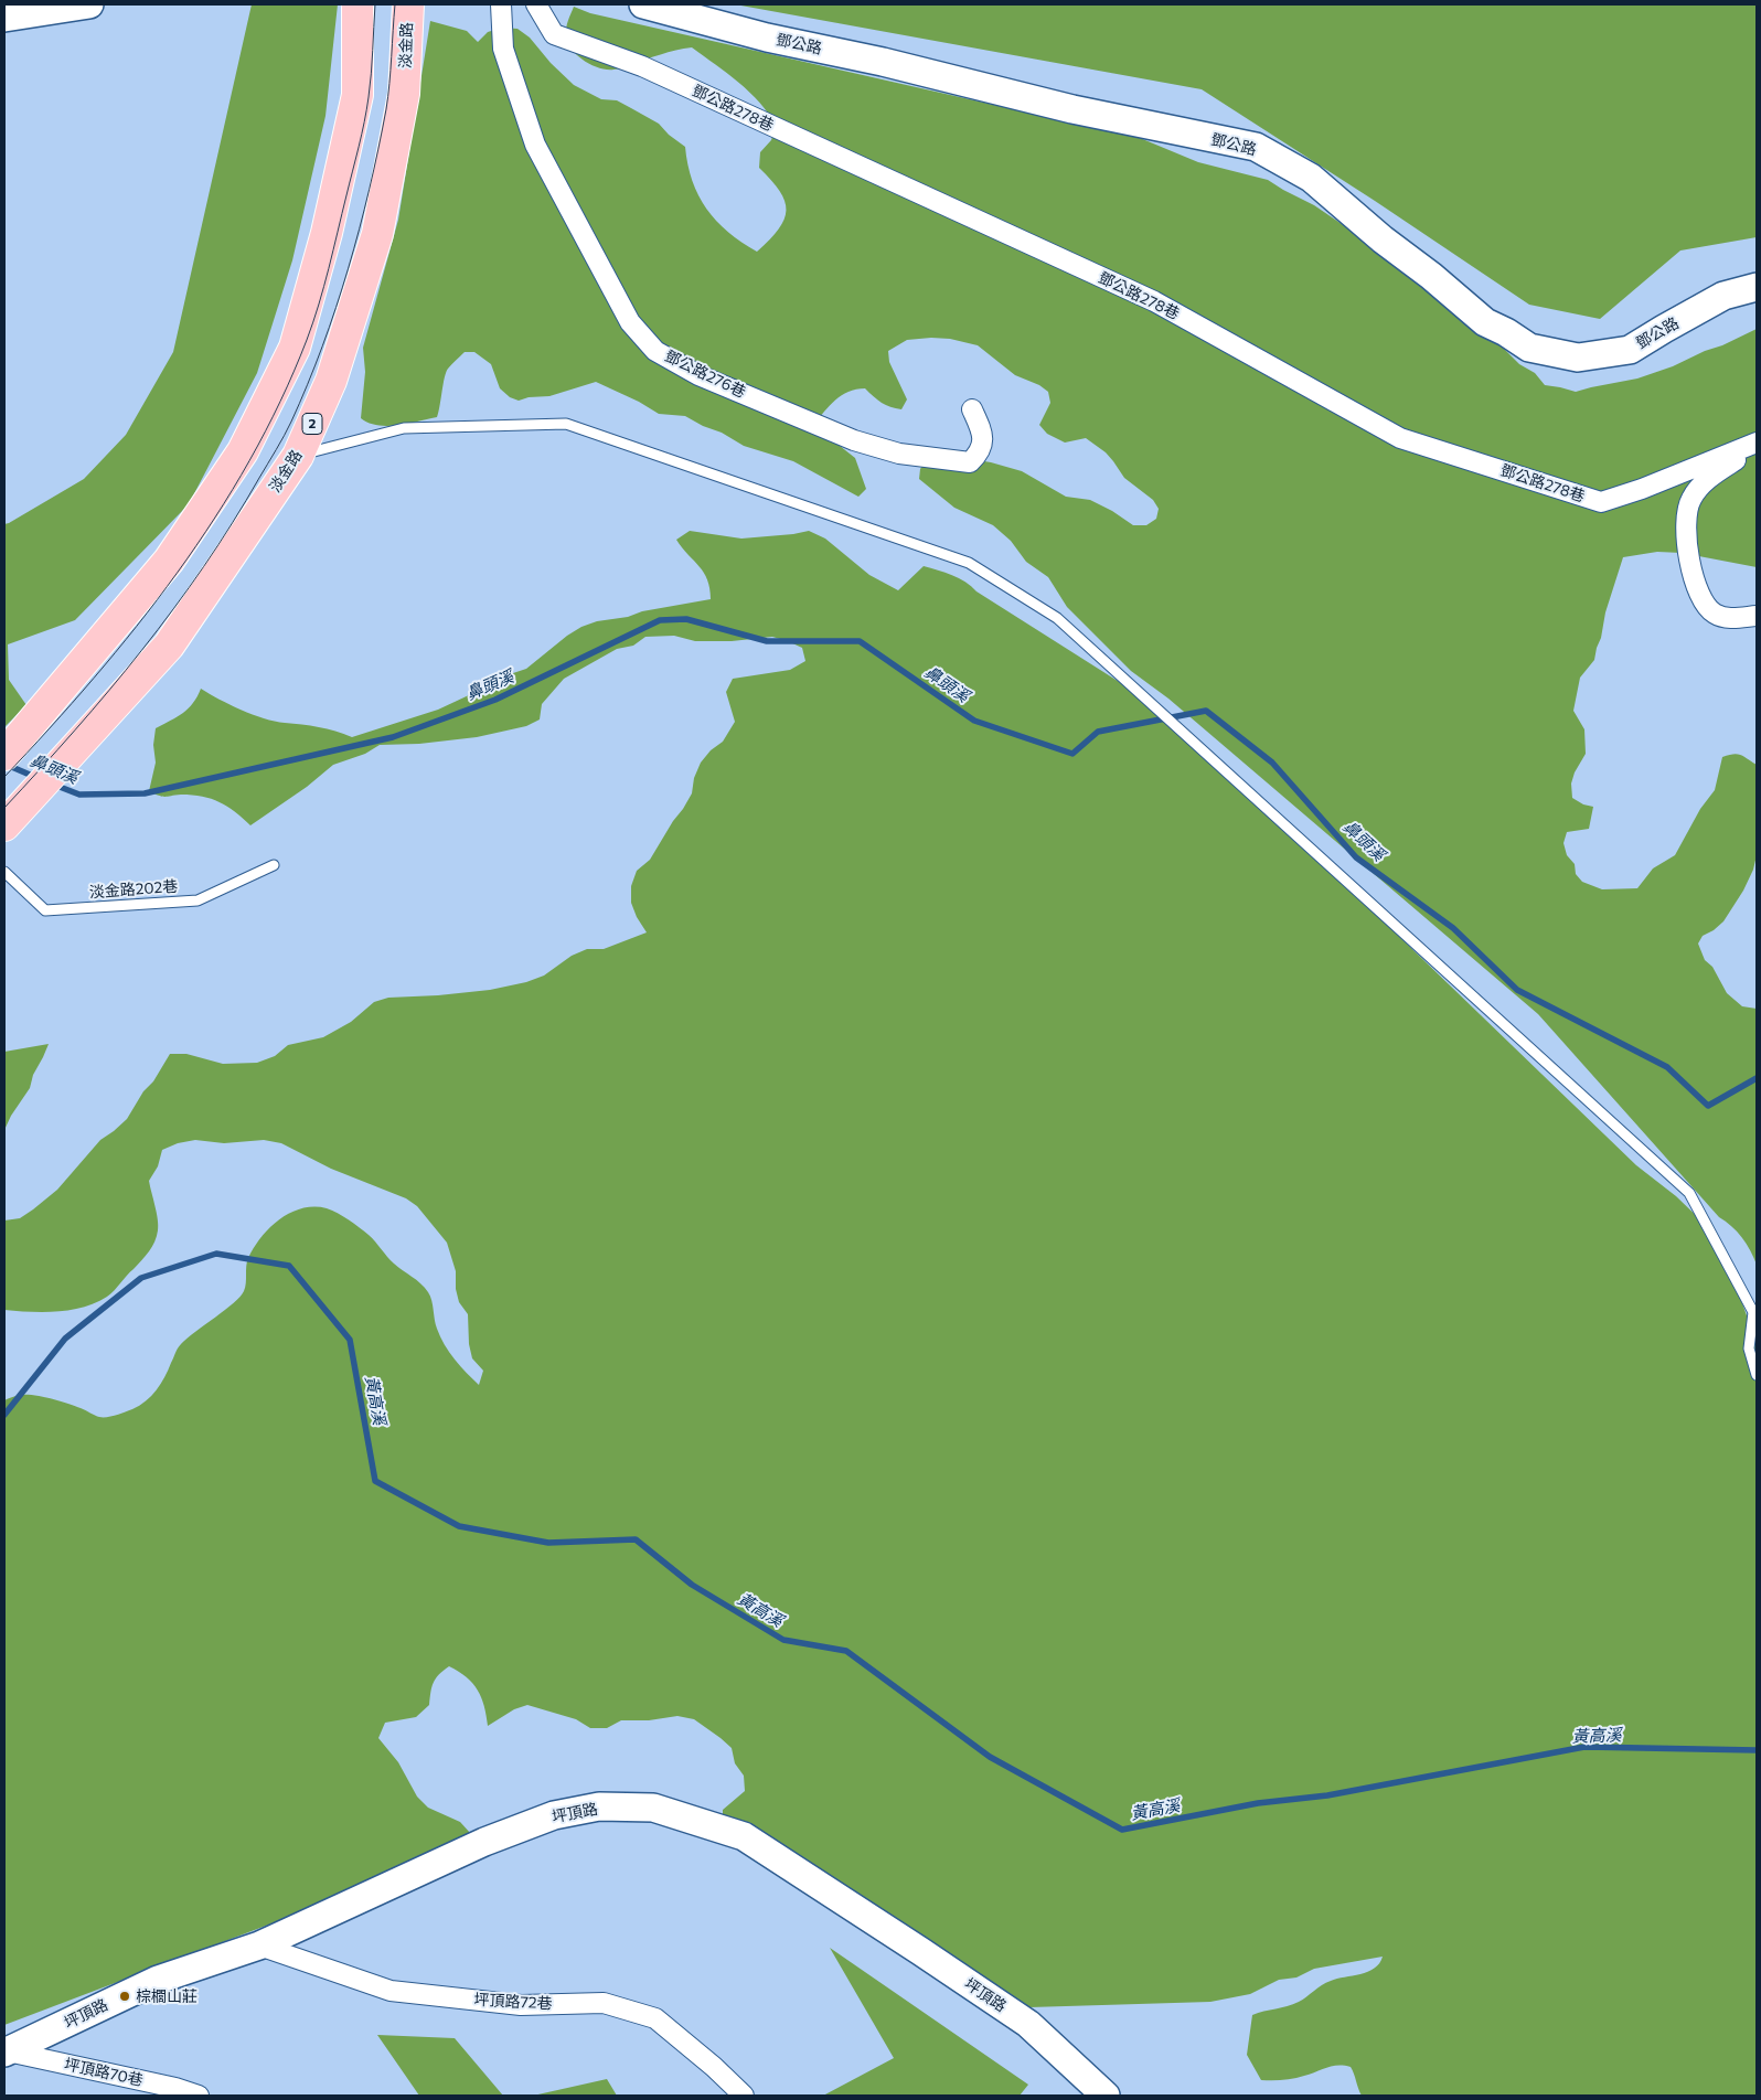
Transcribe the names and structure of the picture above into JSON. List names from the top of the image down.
{
  "streets": {
    "main road": ["淡金路", "2"],
    "street": [
      "鄧公路",
      "鄧公路278巷",
      "鄧公路276巷",
      "坪頂路",
      "坪頂路72巷",
      "坪頂路70巷"
    ],
    "lane": ["淡金路202巷"]
  },
  "crossings": [
    ["坪頂路", "坪頂路72巷"],
    ["坪頂路", "坪頂路70巷"]
  ],
  "water": ["鼻頭溪", "黃高溪"],
  "places": ["棕櫚山莊"]
}
